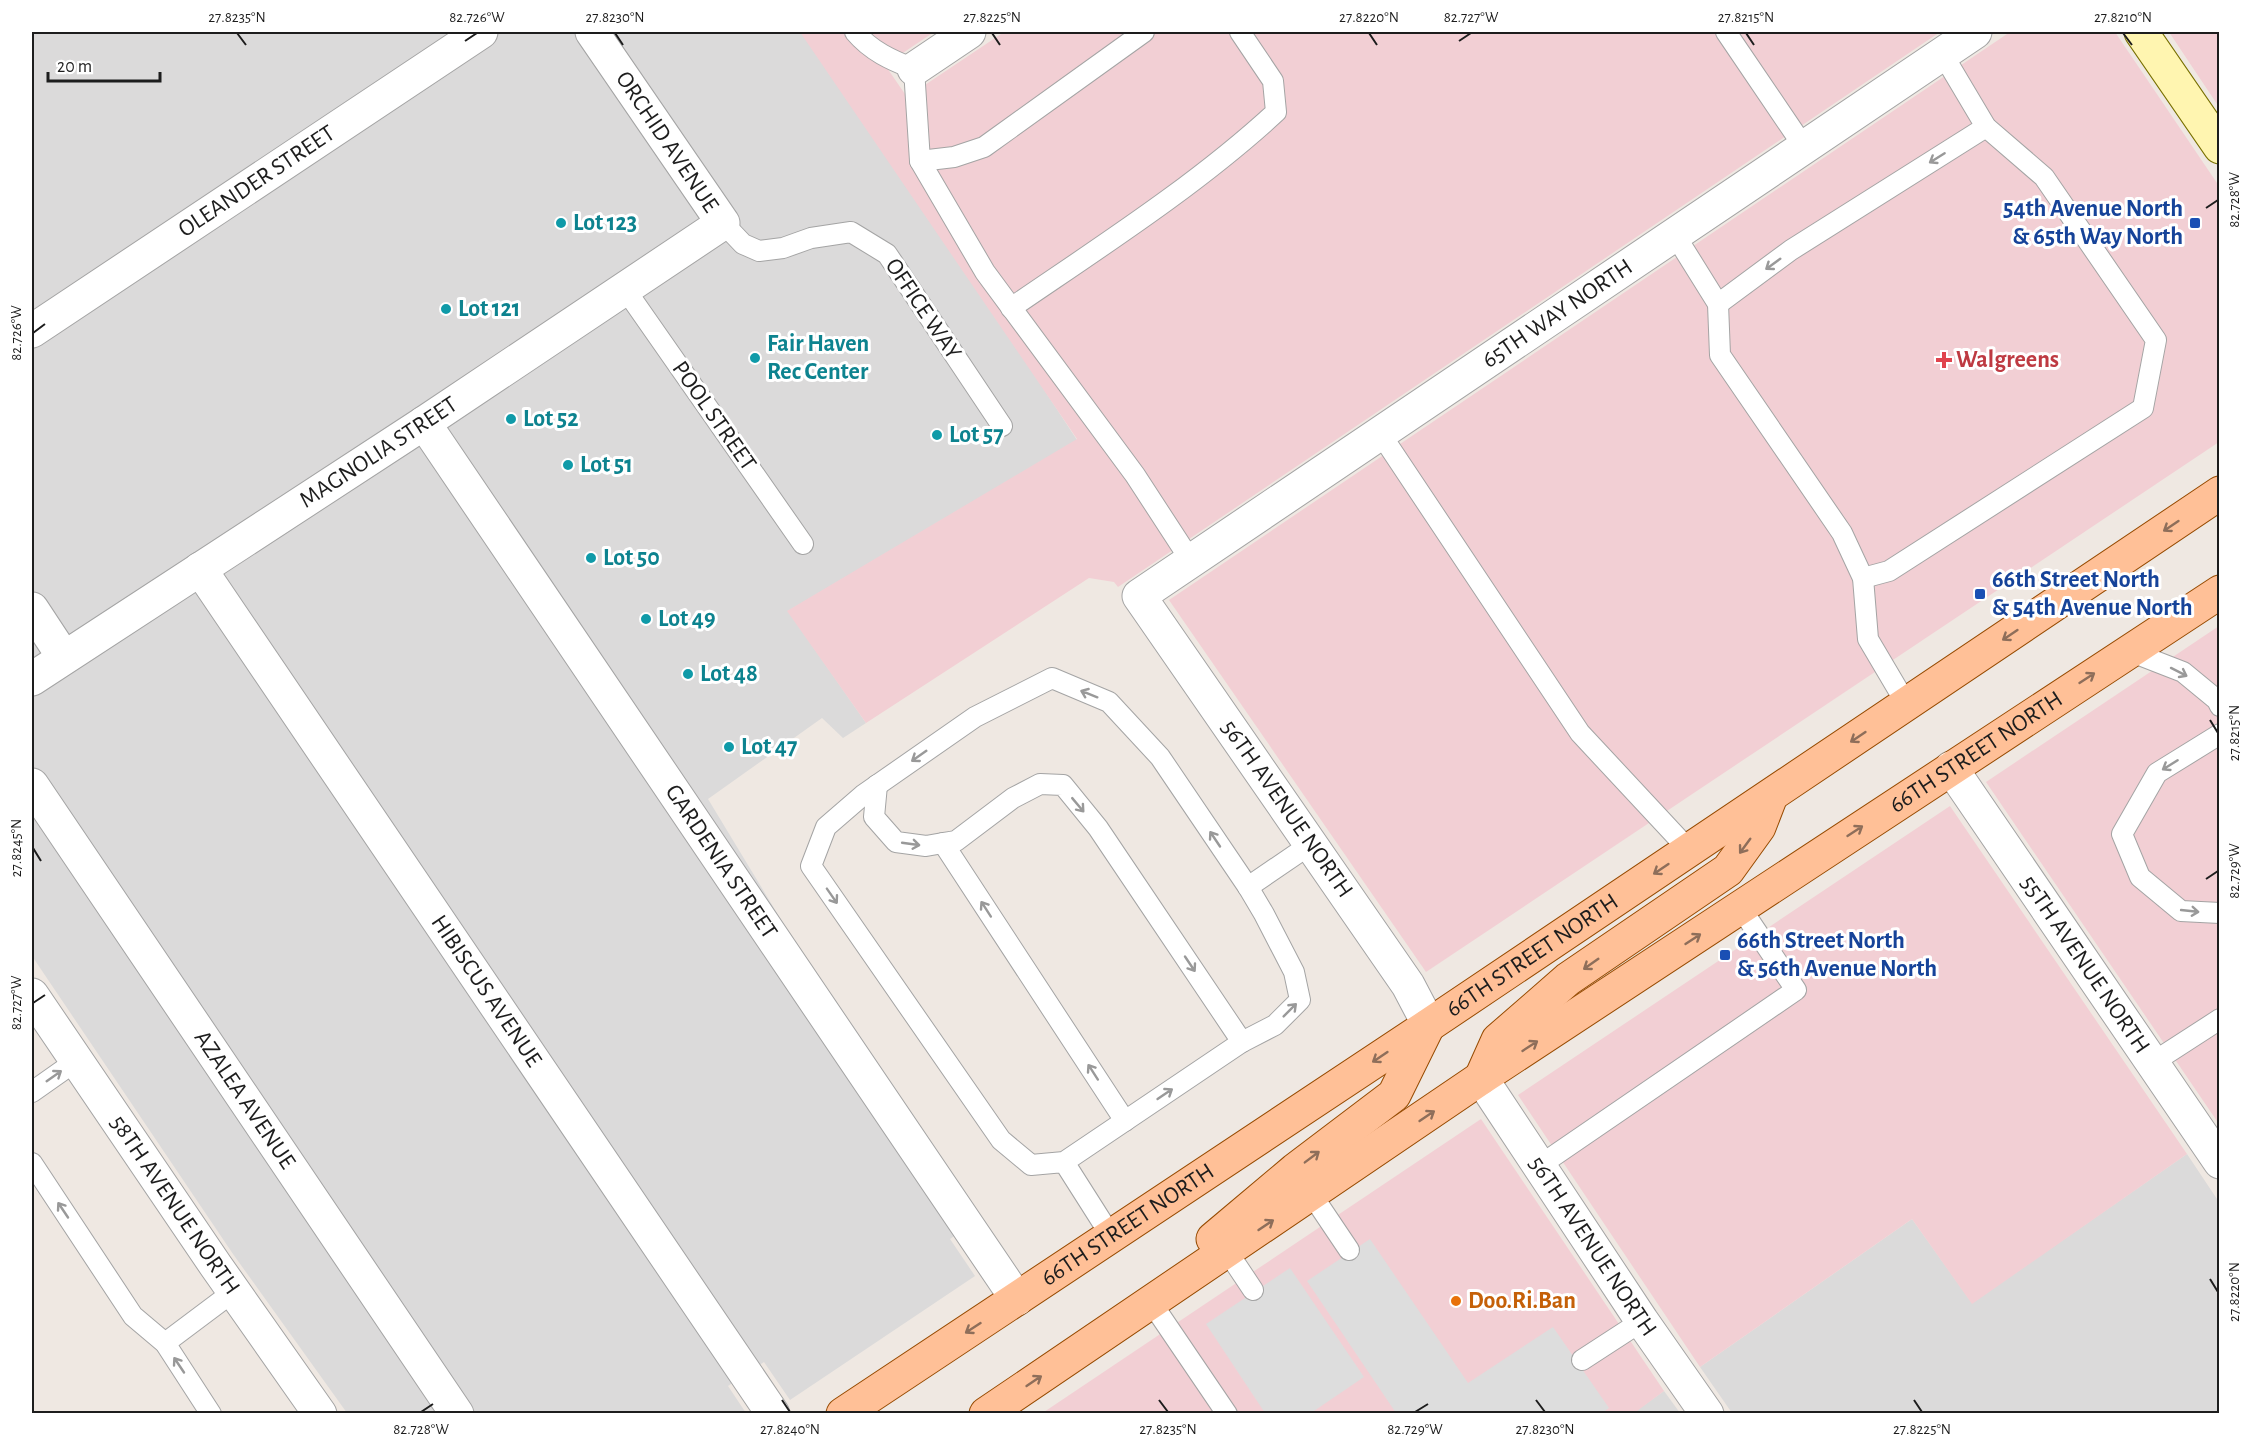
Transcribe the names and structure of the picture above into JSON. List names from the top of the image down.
{
  "streets": {
    "main road": ["66TH STREET NORTH"],
    "street": [
      "ORCHID AVENUE",
      "OLEANDER STREET",
      "65TH WAY NORTH",
      "MAGNOLIA STREET",
      "56TH AVENUE NORTH",
      "GARDENIA STREET",
      "55TH AVENUE NORTH",
      "HIBISCUS AVENUE",
      "AZALEA AVENUE",
      "58TH AVENUE NORTH"
    ],
    "lane": ["OFFICE WAY", "POOL STREET"]
  },
  "crossings": [
    ["ORCHID AVENUE", "OFFICE WAY"],
    ["ORCHID AVENUE", "MAGNOLIA STREET"],
    ["OFFICE WAY", "MAGNOLIA STREET"],
    ["65TH WAY NORTH", "56TH AVENUE NORTH"],
    ["POOL STREET", "MAGNOLIA STREET"],
    ["MAGNOLIA STREET", "GARDENIA STREET"],
    ["MAGNOLIA STREET", "HIBISCUS AVENUE"],
    ["66TH STREET NORTH", "56TH AVENUE NORTH"],
    ["66TH STREET NORTH", "GARDENIA STREET"],
    ["66TH STREET NORTH", "55TH AVENUE NORTH"]
  ],
  "places": {
    "other": [
      "Lot 123",
      "Lot 121",
      "Fair Haven Rec Center",
      "Lot 52",
      "Lot 57",
      "Lot 51",
      "Lot 50",
      "Lot 49",
      "Lot 48",
      "Lot 47",
      "Doo.Ri.Ban"
    ],
    "transit": ["54th Avenue North & 65th Way North", "66th Street North & 54th Avenue North", "66th Street North & 56th Avenue North"],
    "health": ["Walgreens"]
  },
  "scale_bar": "20 m",
  "coordinates": [
    "27.8235°N",
    "82.726°W",
    "27.8230°N",
    "27.8225°N",
    "27.8220°N",
    "82.727°W",
    "27.8215°N",
    "27.8210°N",
    "82.728°W",
    "27.8245°N",
    "82.729°W",
    "27.8240°N"
  ]
}
